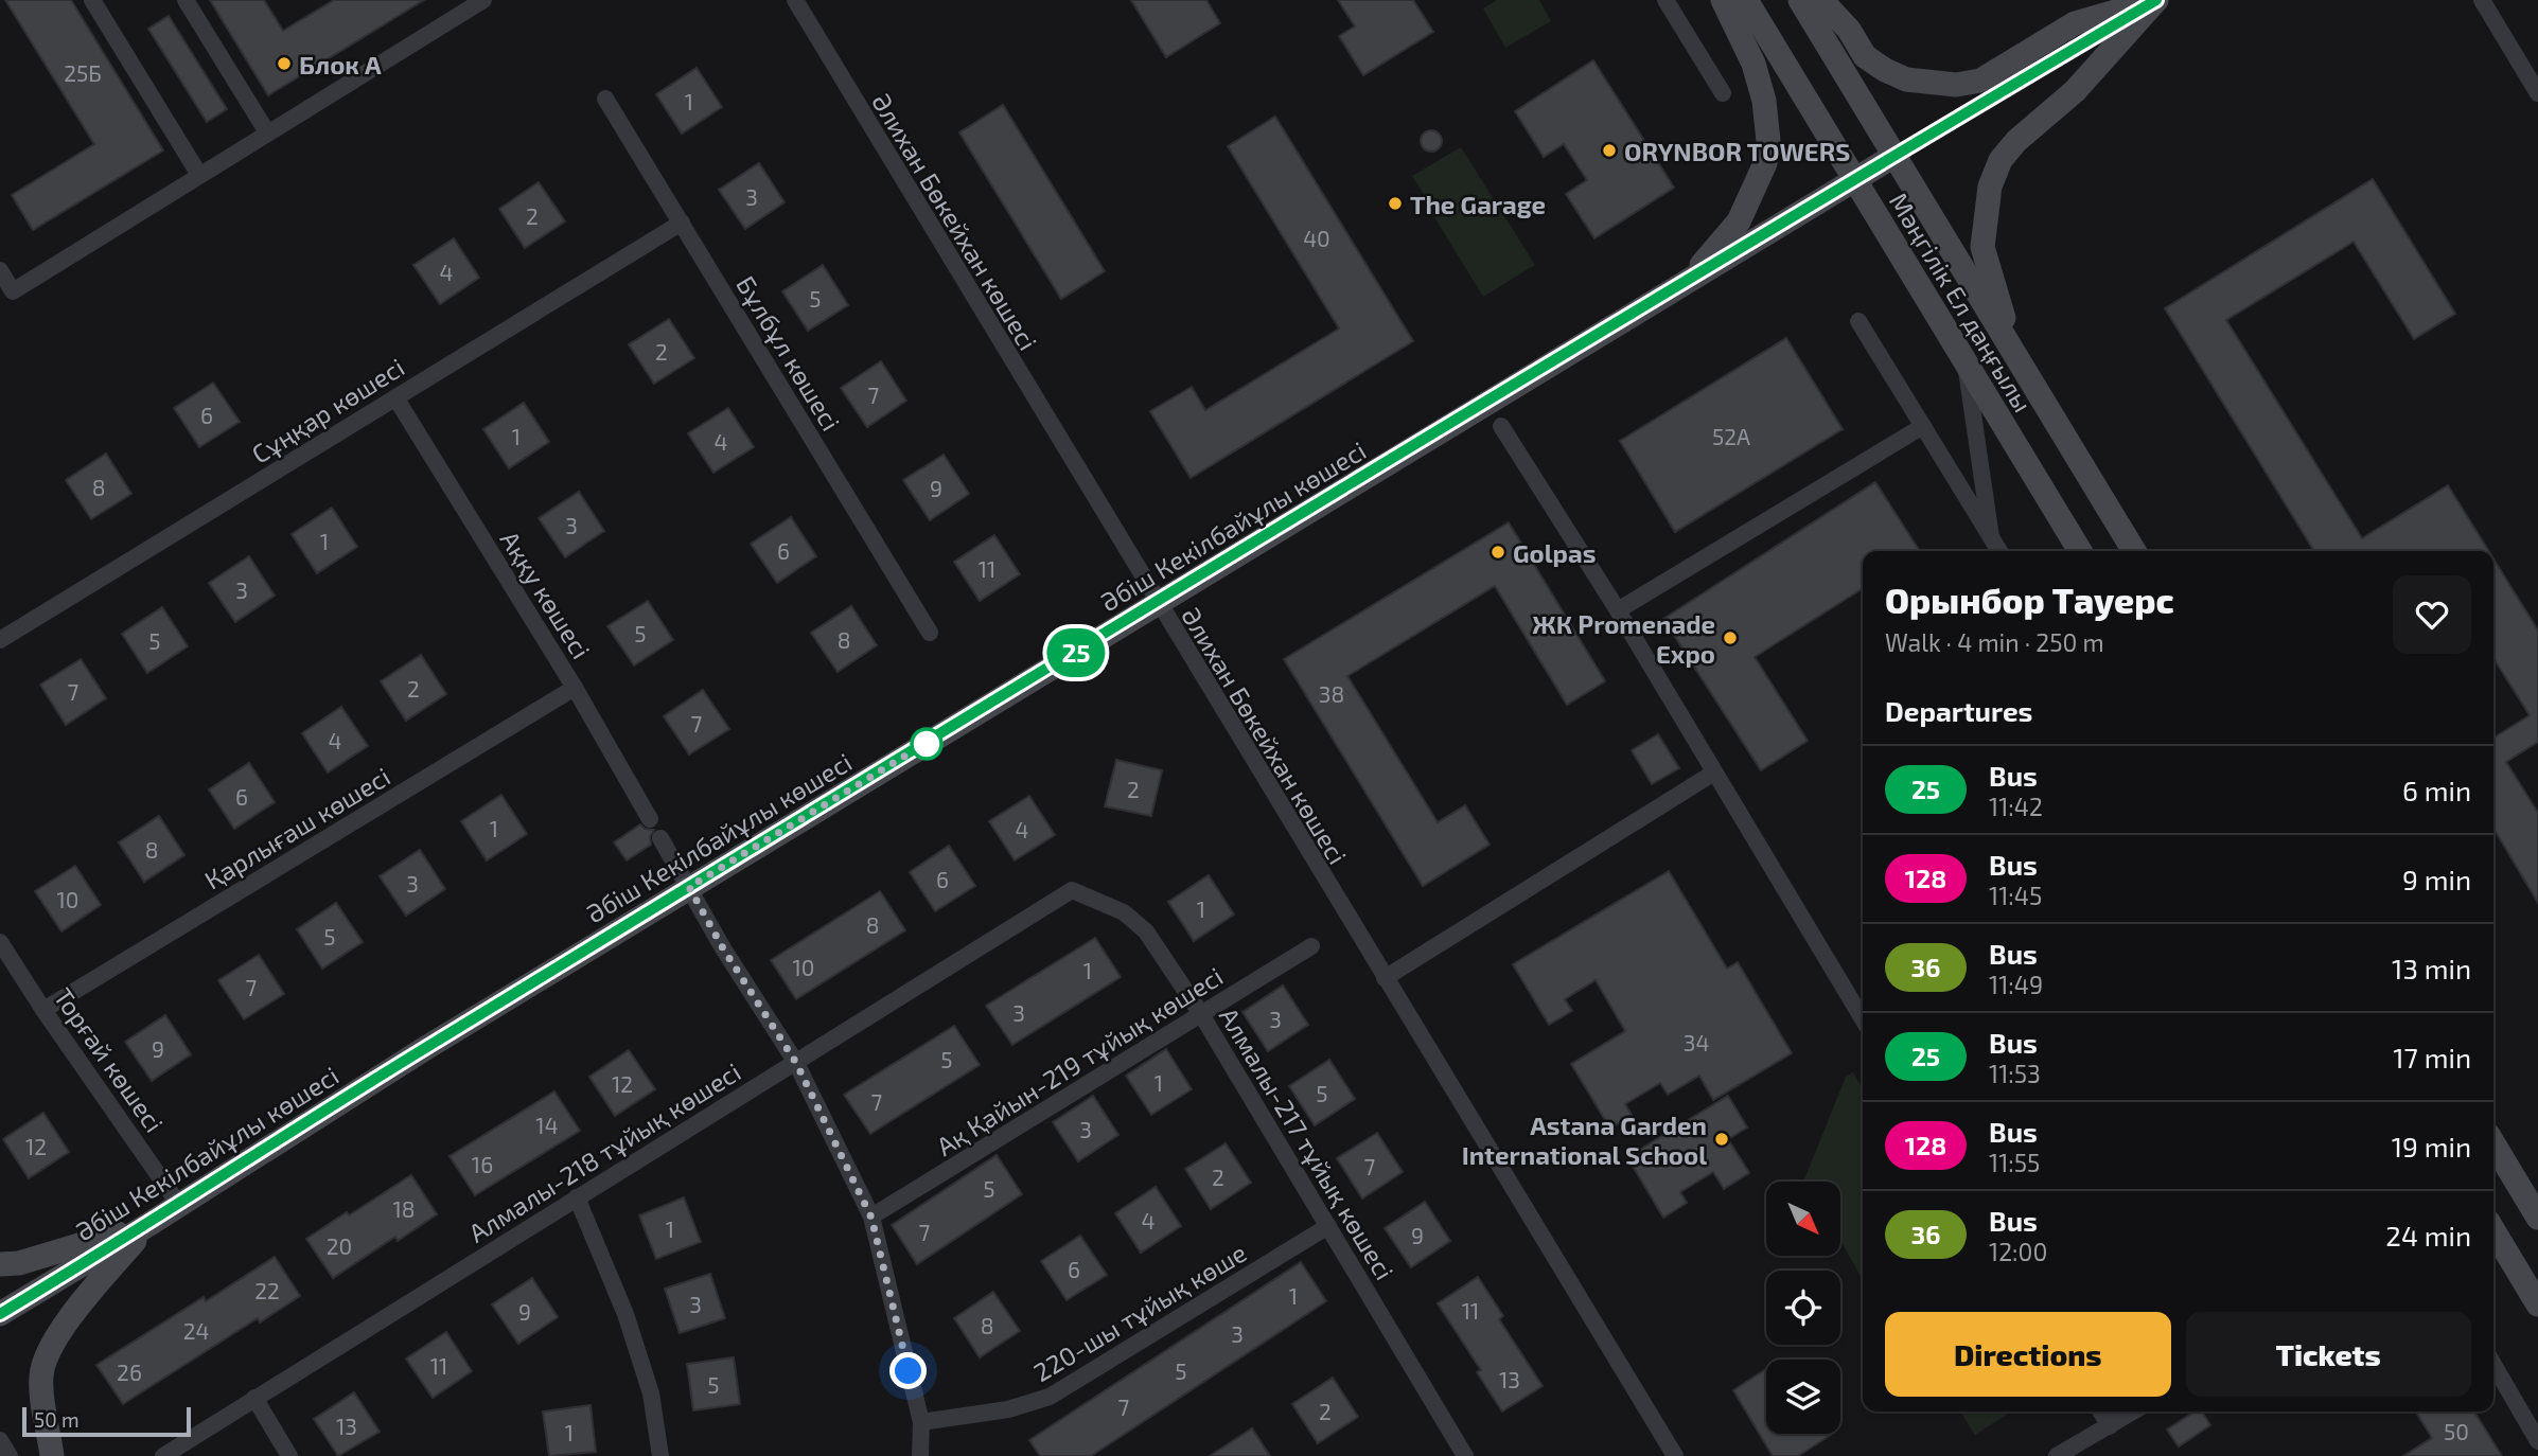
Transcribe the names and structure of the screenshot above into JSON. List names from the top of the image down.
{
  "streets": {
    "street": [
      "Әлихан Бөкейхан көшесі",
      "Мәңгілік Ел даңғылы",
      "Бұлбұл көшесі",
      "Сұңқар көшесі",
      "Әбіш Кекілбайұлы көшесі",
      "Аққу көшесі",
      "Қарлығаш көшесі",
      "Торғай көшесі",
      "Ақ Қайын-219 тұйық көшесі",
      "Алмалы-217 тұйық көшесі",
      "Алмалы-218 тұйық көшесі",
      "220-шы тұйық көше"
    ]
  },
  "crossings": [
    ["Әлихан Бөкейхан көшесі", "Әбіш Кекілбайұлы көшесі"],
    ["Мәңгілік Ел даңғылы", "Әбіш Кекілбайұлы көшесі"],
    ["Бұлбұл көшесі", "Сұңқар көшесі"],
    ["Сұңқар көшесі", "Аққу көшесі"],
    ["Әбіш Кекілбайұлы көшесі", "Торғай көшесі"],
    ["Аққу көшесі", "Қарлығаш көшесі"],
    ["Қарлығаш көшесі", "Торғай көшесі"],
    ["Ақ Қайын-219 тұйық көшесі", "Алмалы-217 тұйық көшесі"],
    ["Алмалы-217 тұйық көшесі", "Алмалы-218 тұйық көшесі"],
    ["Алмалы-217 тұйық көшесі", "220-шы тұйық көше"]
  ],
  "places": [
    "Блок А",
    "ORYNBOR TOWERS",
    "The Garage",
    "Golpas",
    "ЖК Promenade Expo",
    "Astana Garden International School"
  ],
  "lines": ["bus line 25"],
  "house_numbers": [
    "25Б",
    "1",
    "3",
    "2",
    "40",
    "4",
    "5",
    "2",
    "7",
    "6",
    "1",
    "52А",
    "4",
    "8",
    "9",
    "3",
    "1",
    "6",
    "11",
    "3",
    "5",
    "8",
    "5",
    "2",
    "7",
    "38",
    "7",
    "4",
    "2",
    "6",
    "1",
    "4",
    "8",
    "6",
    "3",
    "10",
    "1",
    "8",
    "5",
    "10",
    "1",
    "7",
    "3",
    "3",
    "34",
    "9",
    "5",
    "1",
    "12",
    "5",
    "7",
    "14",
    "3",
    "12",
    "16",
    "7",
    "2",
    "5",
    "18",
    "4",
    "1",
    "7",
    "9",
    "20",
    "6",
    "22",
    "1",
    "3",
    "11",
    "9",
    "8",
    "24",
    "3",
    "11",
    "5",
    "26",
    "13",
    "5",
    "7",
    "2",
    "13",
    "50",
    "1"
  ],
  "scale_bar": "50 m",
  "north": "bottom right",
  "page": {
    "on_map": "25",
    "heading": [
      ["Орынбор Тауерс", "Walk · 4 min · 250 m"],
      "Departures"
    ],
    "list": [
      {
        "mark": "25",
        "name": "Bus",
        "note": "11:42",
        "value": "6 min"
      },
      {
        "mark": "128",
        "name": "Bus",
        "note": "11:45",
        "value": "9 min"
      },
      {
        "mark": "36",
        "name": "Bus",
        "note": "11:49",
        "value": "13 min"
      },
      {
        "mark": "25",
        "name": "Bus",
        "note": "11:53",
        "value": "17 min"
      },
      {
        "mark": "128",
        "name": "Bus",
        "note": "11:55",
        "value": "19 min"
      },
      {
        "mark": "36",
        "name": "Bus",
        "note": "12:00",
        "value": "24 min"
      }
    ],
    "buttons": ["Directions", "Tickets"],
    "scale": "50 m"
  }
}
